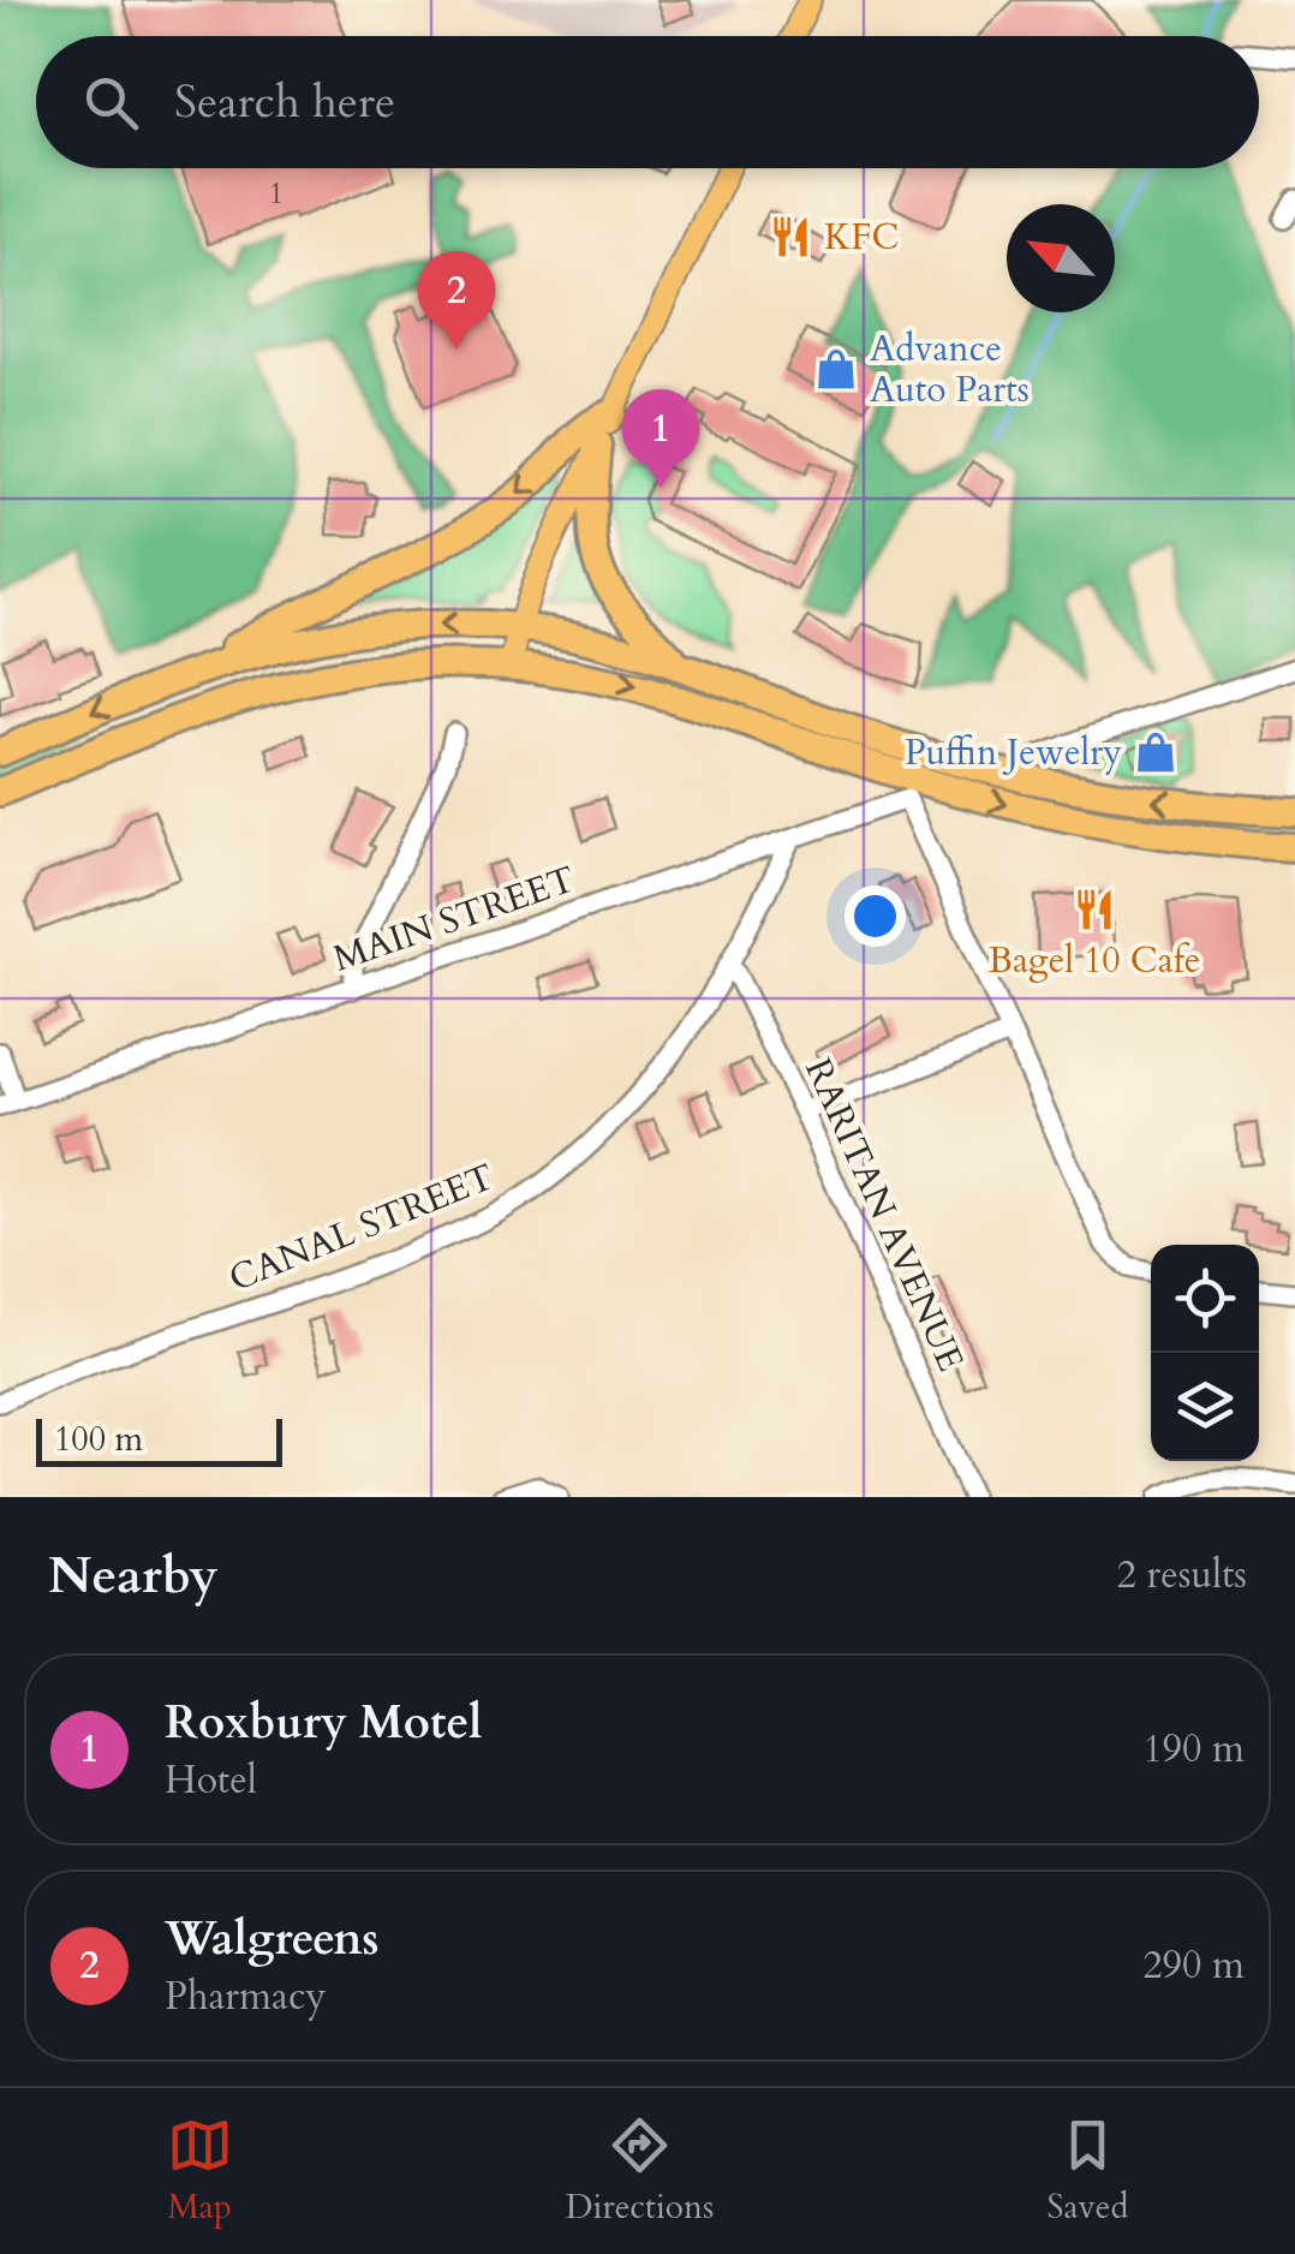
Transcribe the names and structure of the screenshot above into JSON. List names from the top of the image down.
{
  "streets": {
    "street": ["MAIN STREET", "RARITAN AVENUE", "CANAL STREET"]
  },
  "crossings": [
    ["MAIN STREET", "CANAL STREET"],
    ["RARITAN AVENUE", "CANAL STREET"]
  ],
  "places": {
    "restaurant": ["KFC", "Bagel 10 Cafe"],
    "shop": ["Advance Auto Parts", "Puffin Jewelry"]
  },
  "house_numbers": ["1"],
  "scale_bar": "100 m",
  "north": "top left",
  "page": {
    "search": "Search here",
    "pins": ["2", "1"],
    "scale": "100 m",
    "heading": ["Nearby", "2 results"],
    "list": [
      {
        "mark": "1",
        "name": "Roxbury Motel",
        "note": "Hotel",
        "value": "190 m"
      },
      {
        "mark": "2",
        "name": "Walgreens",
        "note": "Pharmacy",
        "value": "290 m"
      }
    ],
    "nav": ["Map", "Directions", "Saved"]
  }
}
